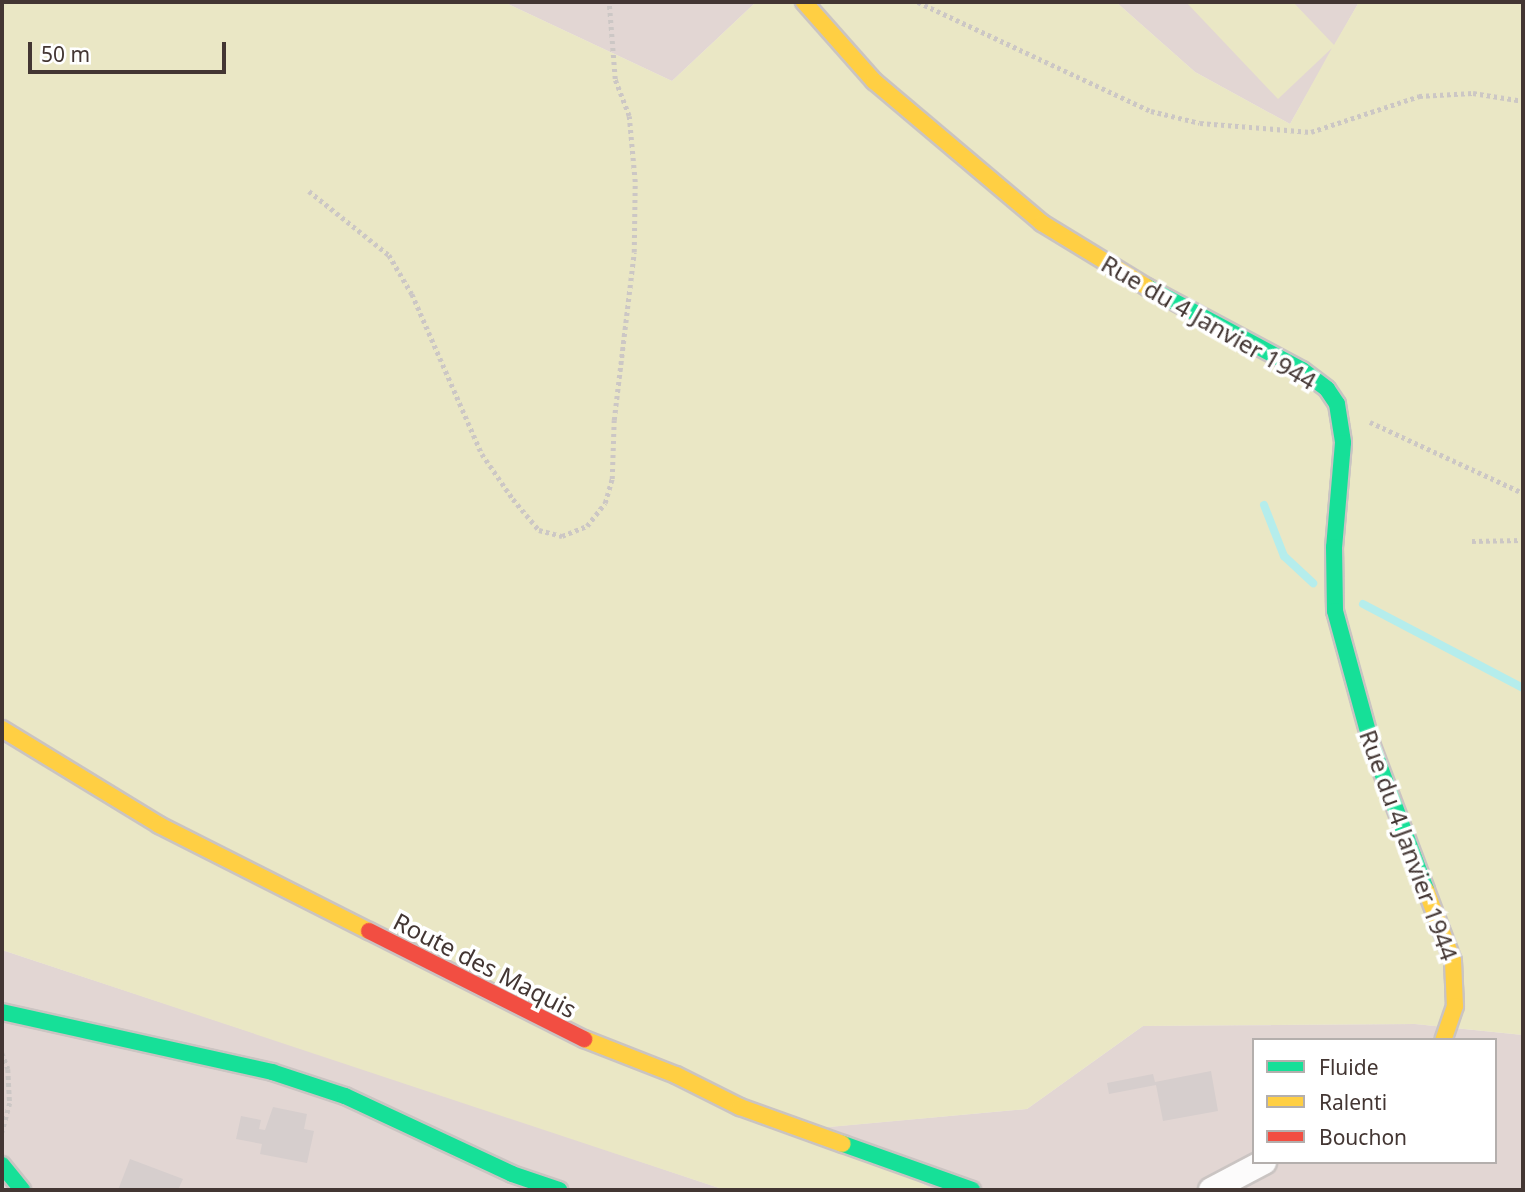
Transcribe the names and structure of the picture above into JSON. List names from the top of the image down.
{
  "streets": {
    "street": ["Rue du 4 Janvier 1944", "Route des Maquis"]
  },
  "legend": ["Fluide", "Ralenti", "Bouchon"],
  "scale_bar": "50 m"
}
